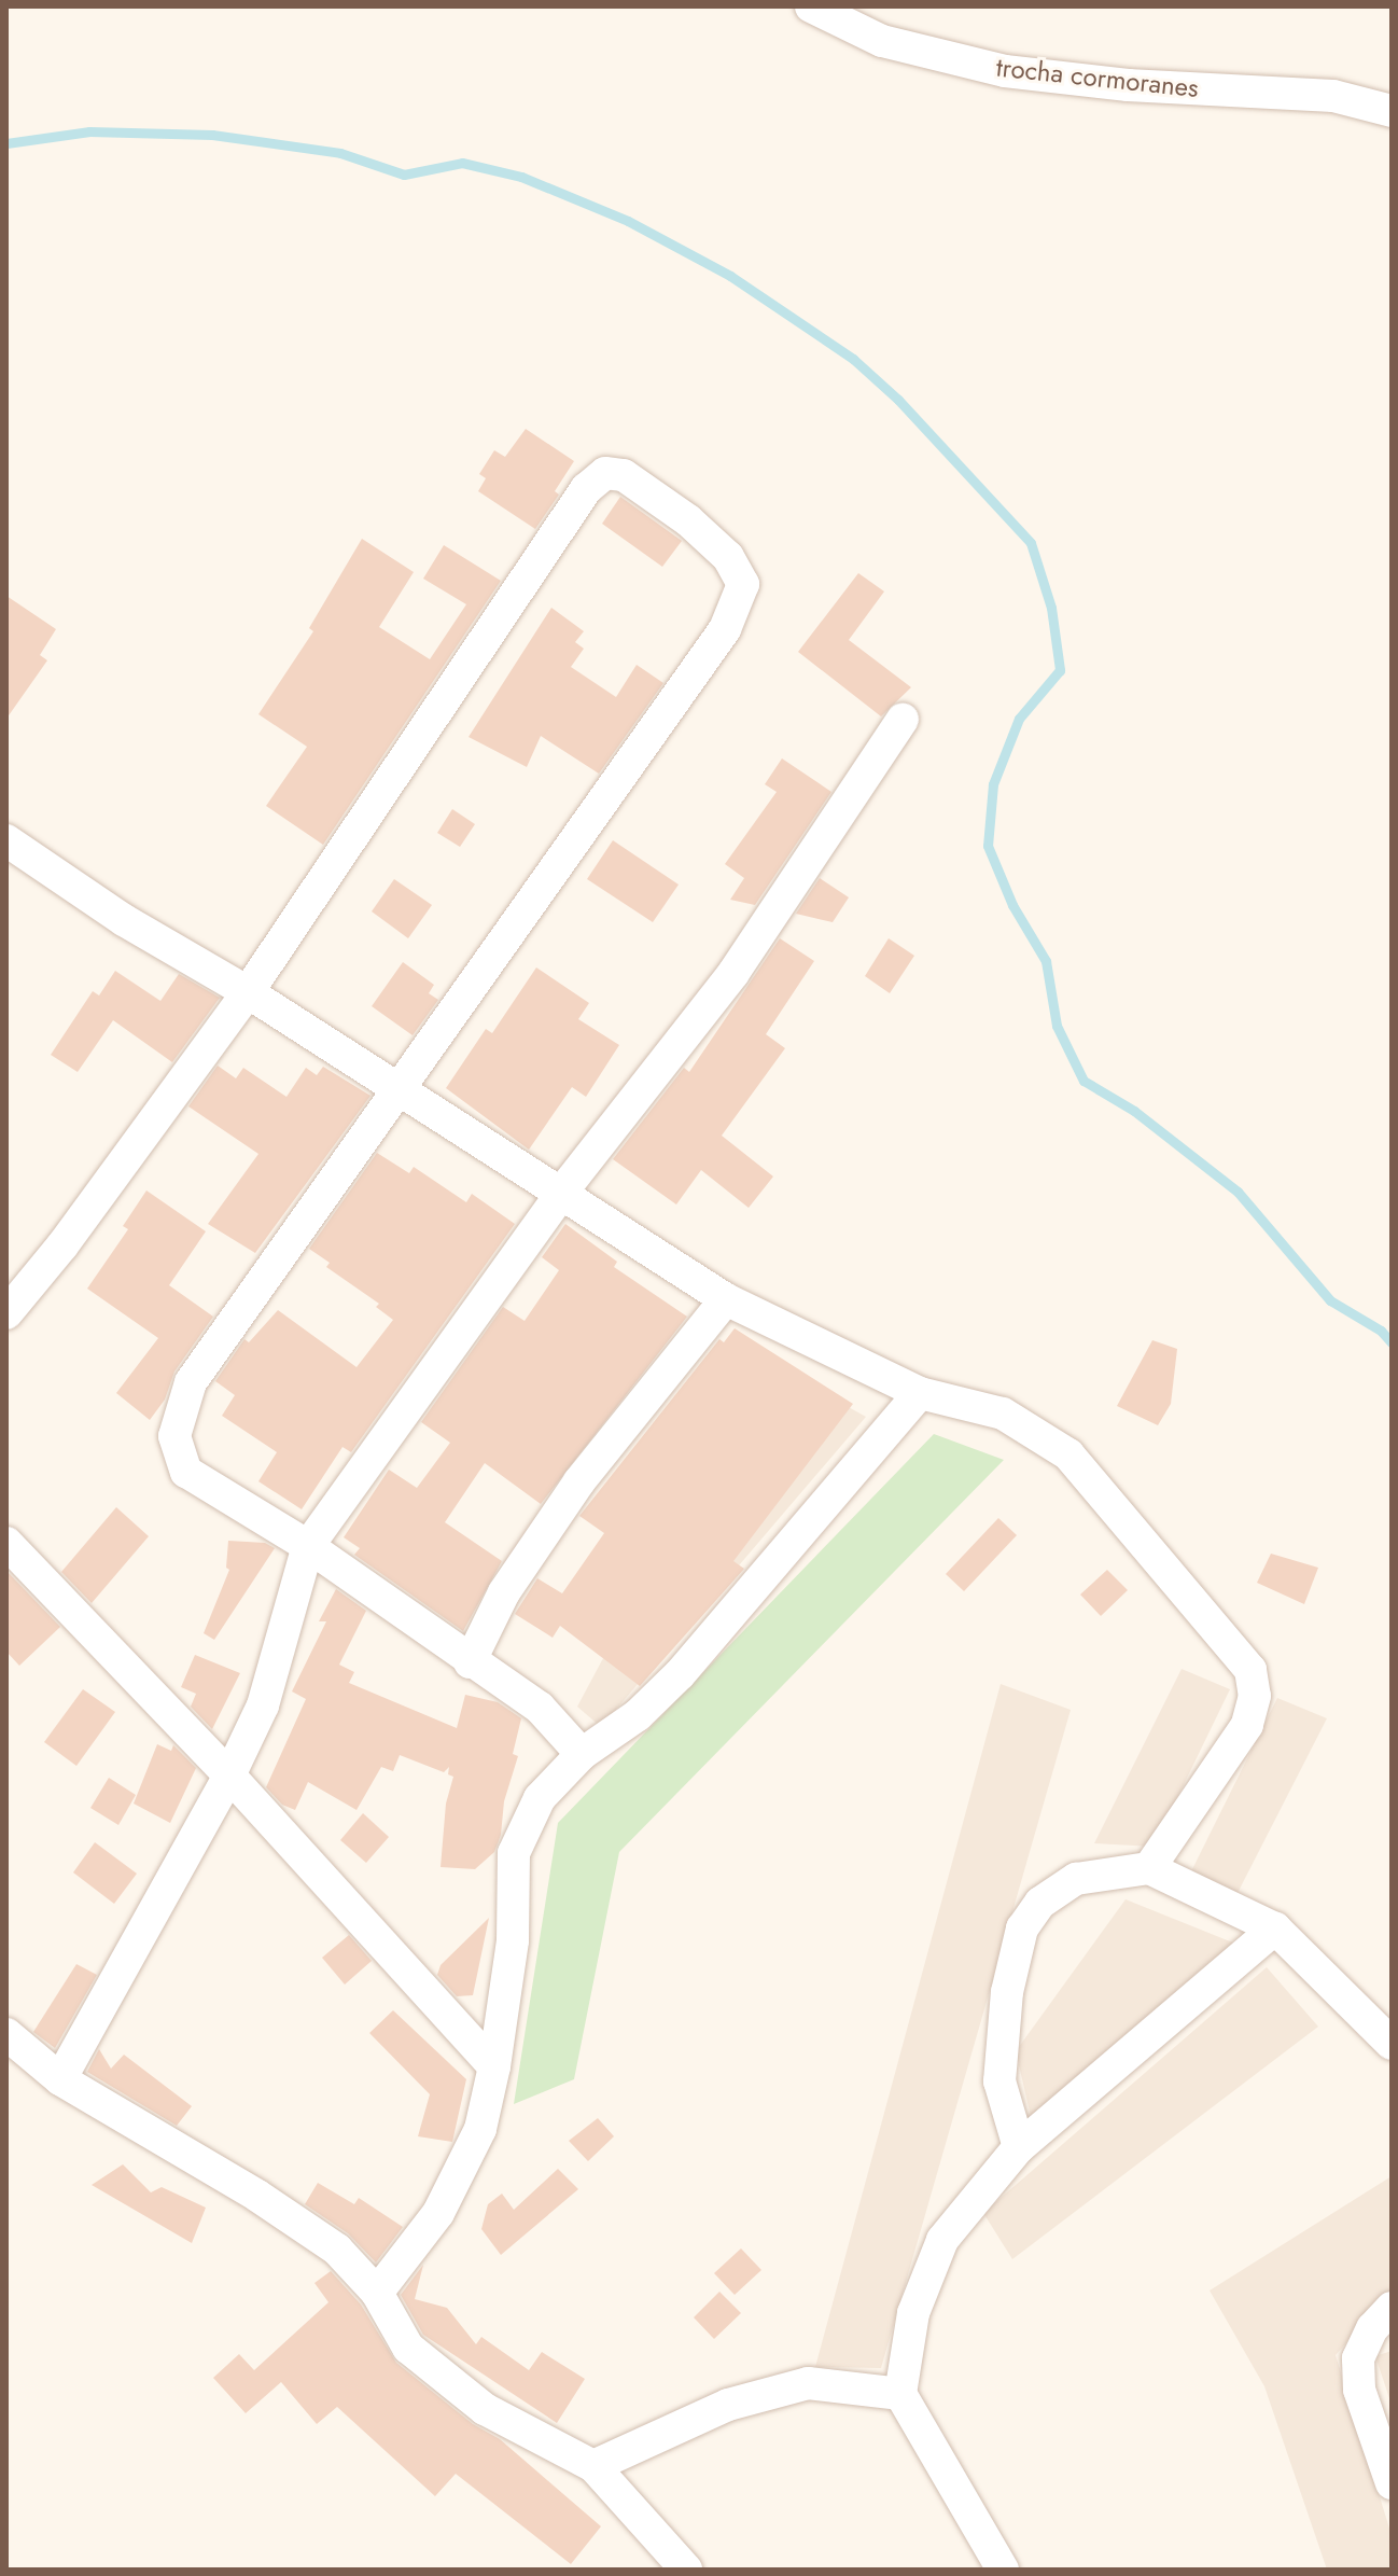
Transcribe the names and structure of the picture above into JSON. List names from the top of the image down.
{
  "streets": {
    "street": ["trocha cormoranes"]
  }
}
